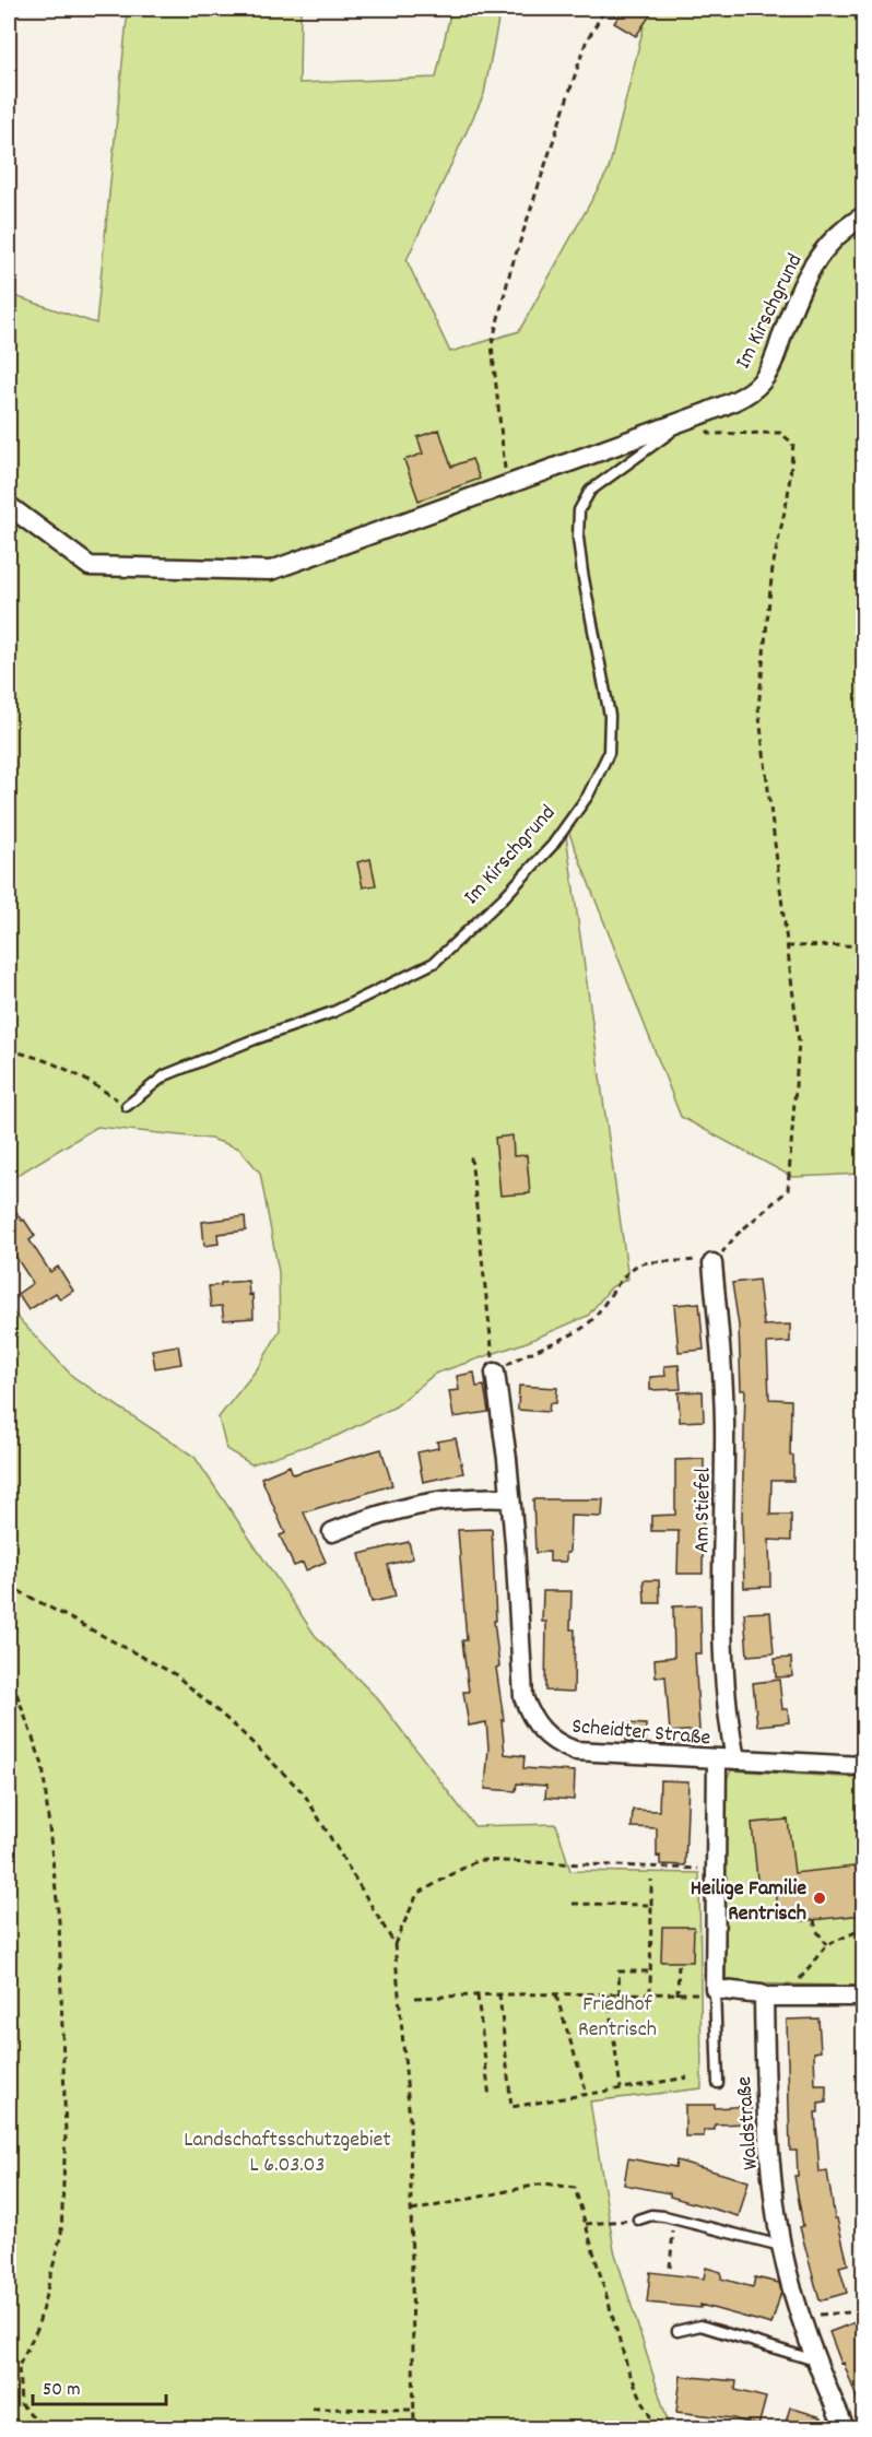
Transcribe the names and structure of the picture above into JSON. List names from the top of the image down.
{
  "streets": {
    "street": [
      "Im Kirschgrund",
      "Am Stiefel",
      "Scheidter Straße",
      "Waldstraße"
    ]
  },
  "crossings": [
    ["Am Stiefel", "Scheidter Straße"]
  ],
  "parks": ["Friedhof Rentrisch", "Landschaftsschutzgebiet L 6.03.03"],
  "places": ["Heilige Familie Rentrisch"],
  "scale_bar": "50 m"
}
